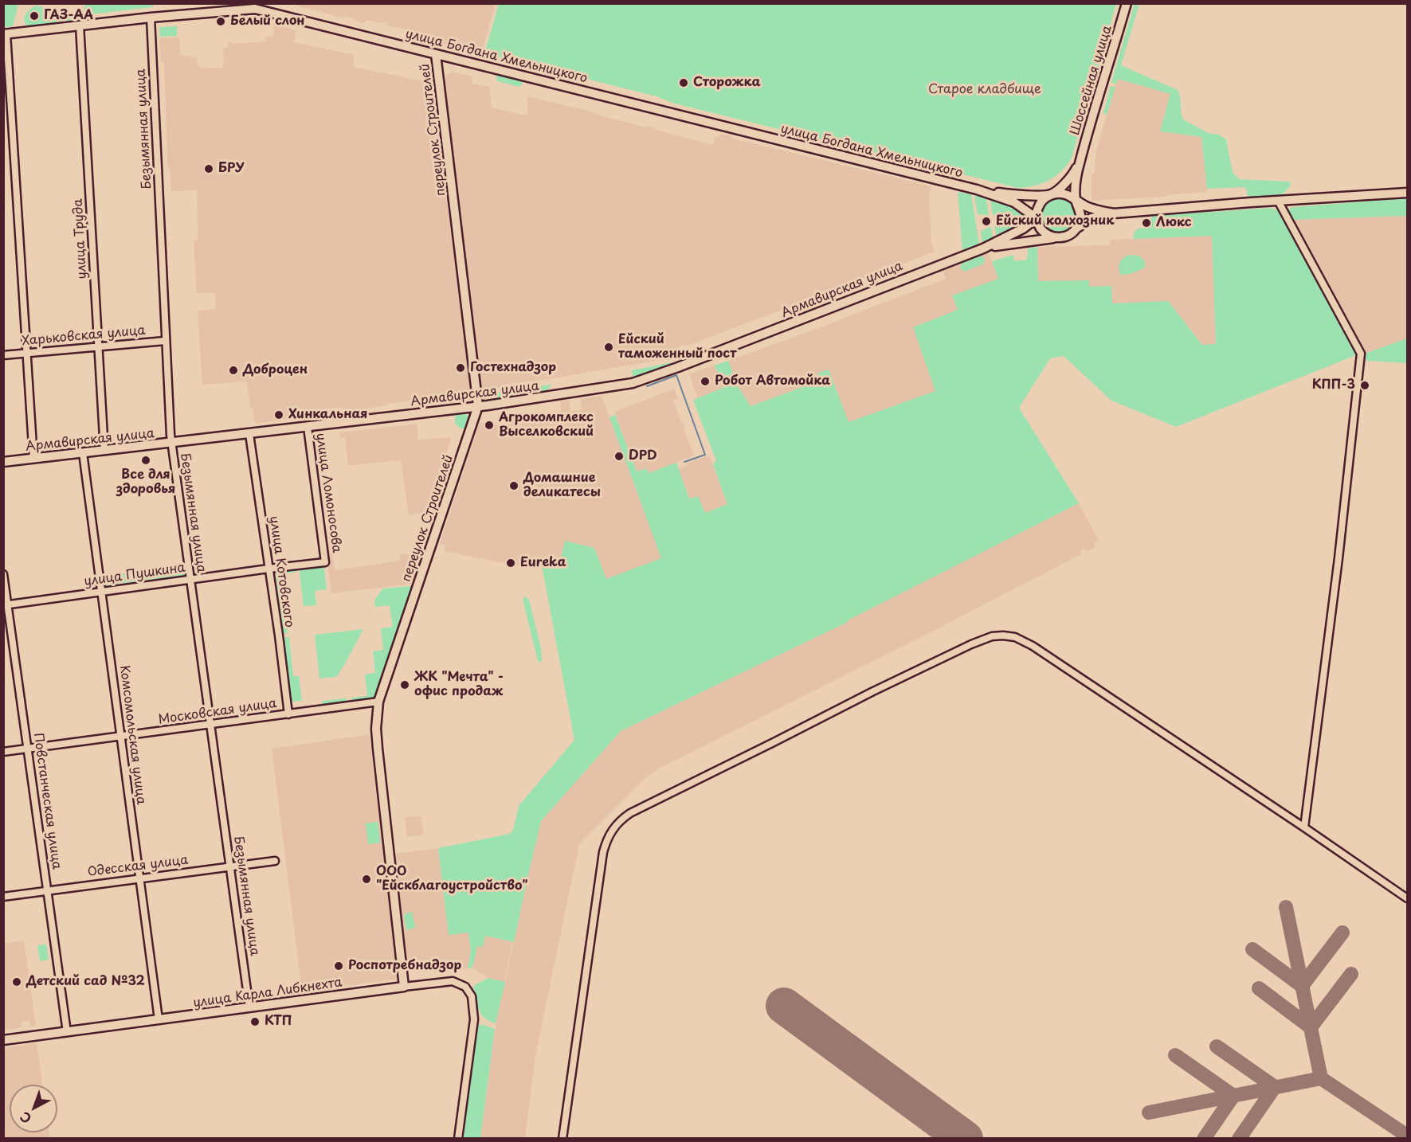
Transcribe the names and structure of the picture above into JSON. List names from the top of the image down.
{
  "streets": {
    "street": [
      "улица Богдана Хмельницкого",
      "Шоссейная улица",
      "Безымянная улица",
      "переулок Строителей",
      "улица Труда",
      "Армавирская улица",
      "Харьковская улица",
      "улица Ломоносова",
      "улица Котовского",
      "улица Пушкина",
      "Московская улица",
      "Комсомольская улица",
      "Повстанческая улица",
      "Одесская улица",
      "улица Карла Либкнехта"
    ]
  },
  "crossings": [
    ["улица Богдана Хмельницкого", "Шоссейная улица"],
    ["улица Богдана Хмельницкого", "Безымянная улица"],
    ["улица Богдана Хмельницкого", "переулок Строителей"],
    ["улица Богдана Хмельницкого", "улица Труда"],
    ["улица Богдана Хмельницкого", "Армавирская улица"],
    ["Шоссейная улица", "Армавирская улица"],
    ["Безымянная улица", "Армавирская улица"],
    ["Безымянная улица", "Харьковская улица"],
    ["Безымянная улица", "улица Пушкина"],
    ["Безымянная улица", "Московская улица"],
    ["Безымянная улица", "Одесская улица"],
    ["Безымянная улица", "улица Карла Либкнехта"],
    ["переулок Строителей", "Армавирская улица"],
    ["переулок Строителей", "Московская улица"],
    ["переулок Строителей", "улица Карла Либкнехта"],
    ["улица Труда", "Армавирская улица"],
    ["улица Труда", "Харьковская улица"],
    ["Армавирская улица", "улица Ломоносова"],
    ["Армавирская улица", "улица Котовского"],
    ["Армавирская улица", "Комсомольская улица"],
    ["улица Ломоносова", "улица Пушкина"],
    ["улица Котовского", "улица Пушкина"],
    ["улица Котовского", "Московская улица"],
    ["улица Пушкина", "Комсомольская улица"],
    ["улица Пушкина", "Повстанческая улица"],
    ["Московская улица", "Комсомольская улица"],
    ["Московская улица", "Повстанческая улица"],
    ["Комсомольская улица", "Одесская улица"],
    ["Комсомольская улица", "улица Карла Либкнехта"],
    ["Повстанческая улица", "Одесская улица"],
    ["Повстанческая улица", "улица Карла Либкнехта"]
  ],
  "parks": ["Старое кладбище"],
  "places": [
    "ГАЗ-АА",
    "Белый слон",
    "Сторожка",
    "БРУ",
    "Ейский колхозник",
    "Люкс",
    "Ейский таможенный пост",
    "Гостехнадзор",
    "Доброцен",
    "Робот Автомойка",
    "КПП-3",
    "Хинкальная",
    "Агрокомплекс Выселковский",
    "DPD",
    "Все для здоровья",
    "Домашние деликатесы",
    "Eureka",
    "ЖК \"Мечта\" - офис продаж",
    "ООО \"Ейскблагоустройство\"",
    "Роспотребнадзор",
    "Детский сад №32",
    "КТП"
  ],
  "north": "bottom left"
}
